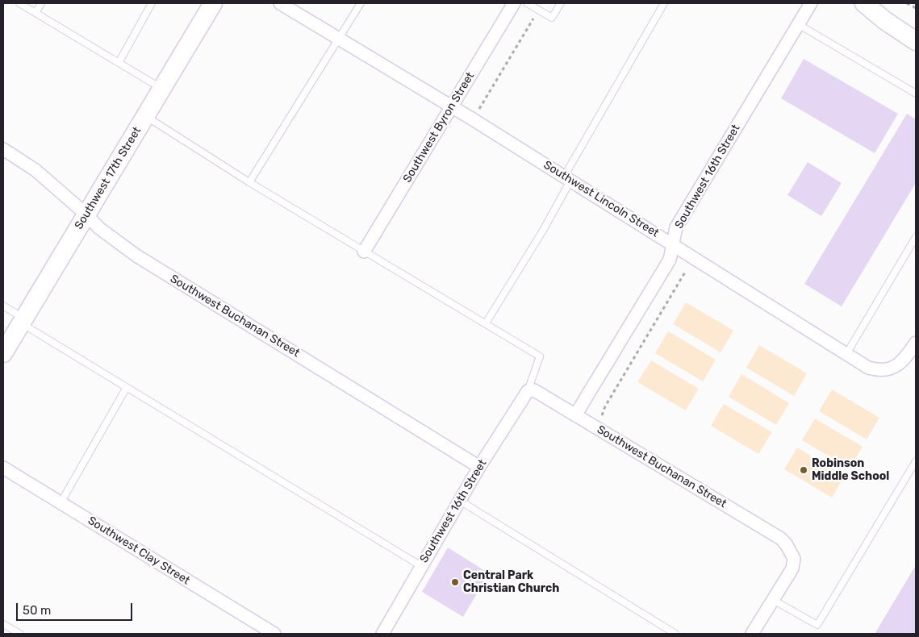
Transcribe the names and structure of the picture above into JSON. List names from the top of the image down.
{
  "streets": {
    "main road": ["Southwest 17th Street"],
    "street": [
      "Southwest Byron Street",
      "Southwest 16th Street",
      "Southwest Lincoln Street",
      "Southwest Buchanan Street",
      "Southwest Clay Street"
    ]
  },
  "crossings": [
    ["Southwest Byron Street", "Southwest Lincoln Street"],
    ["Southwest 16th Street", "Southwest Lincoln Street"],
    ["Southwest 16th Street", "Southwest Buchanan Street"],
    ["Southwest 17th Street", "Southwest Buchanan Street"]
  ],
  "places": ["Robinson Middle School", "Central Park Christian Church"],
  "scale_bar": "50 m"
}
